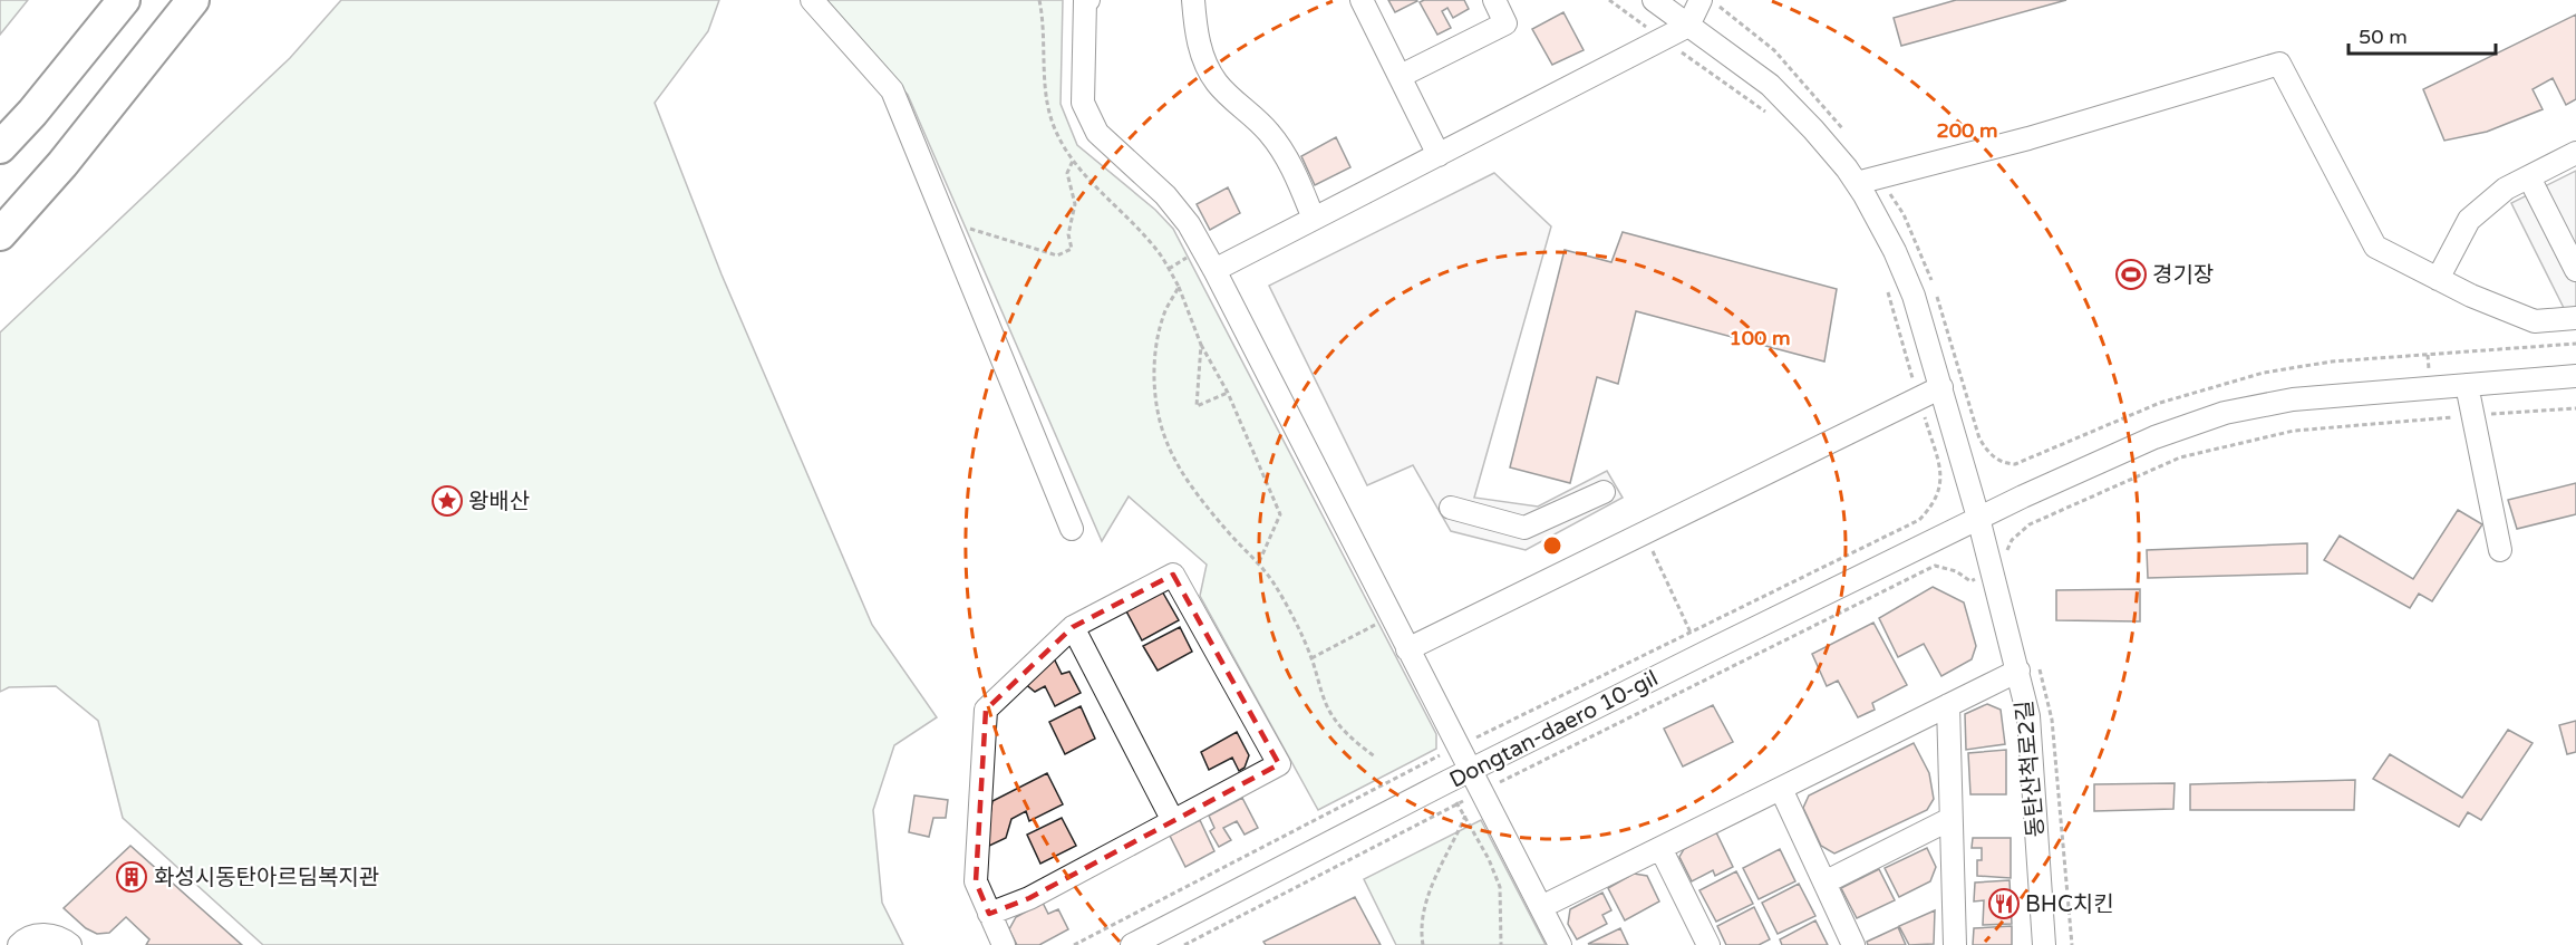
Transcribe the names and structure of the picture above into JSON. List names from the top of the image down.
{
  "streets": {
    "street": ["Dongtan-daero 10-gil", "동탄산척로2길"]
  },
  "crossings": [
    ["Dongtan-daero 10-gil", "동탄산척로2길"]
  ],
  "places": {
    "sports": ["경기장"],
    "place": ["왕배산"],
    "building": ["화성시동탄아르딤복지관"],
    "restaurant": ["BHC치킨"]
  },
  "scale_bar": "50 m",
  "rings": ["200 m", "100 m"]
}
